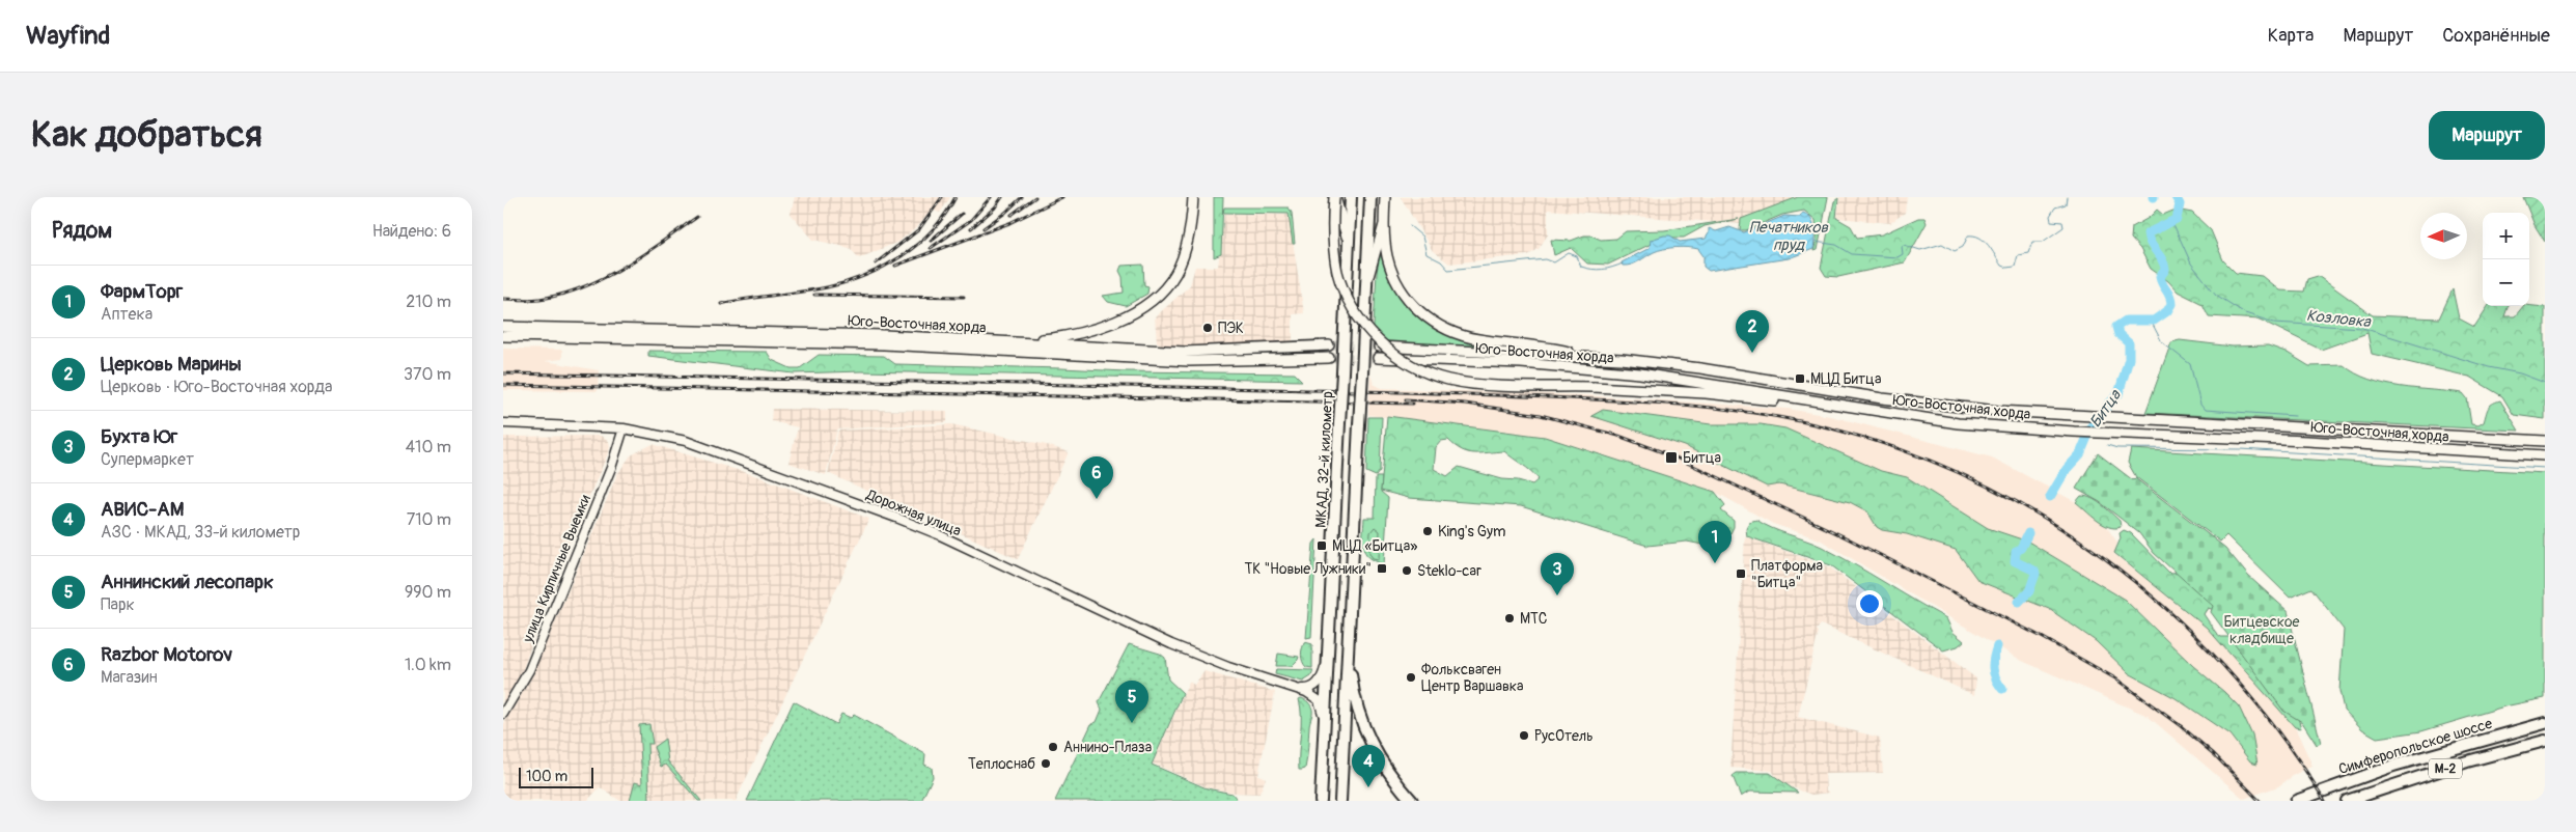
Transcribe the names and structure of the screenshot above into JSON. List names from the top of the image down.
{
  "streets": {
    "highway": ["МКАД, 32-й километр", "Симферопольское шоссе", "М-2"],
    "main road": ["Юго-Восточная хорда", "Дорожная улица", "улица Кирпичные Выемки"]
  },
  "crossings": [
    ["МКАД, 32-й километр", "Дорожная улица"],
    ["Дорожная улица", "улица Кирпичные Выемки"]
  ],
  "water": ["Печатников пруд", "Козловка", "Битца"],
  "parks": ["Битцевское кладбище"],
  "places": {
    "other": [
      "ПЭК",
      "King's Gym",
      "Steklo-car",
      "МТС",
      "Фольксваген Центр Варшавка",
      "РусОтель",
      "Аннино-Плаза",
      "Теплоснаб"
    ],
    "transit": [
      "МЦД Битца",
      "Битца",
      "МЦД «Битца»",
      "ТК \"Новые Лужники\"",
      "Платформа \"Битца\""
    ]
  },
  "scale_bar": "100 m",
  "north": "left",
  "page": {
    "header": "Wayfind",
    "nav": ["Карта", "Маршрут", "Сохранённые"],
    "buttons": "Маршрут",
    "title": "Как добраться",
    "heading": ["Рядом", "Найдено: 6"],
    "map_buttons": ["+", "−"],
    "list": [
      {
        "mark": "1",
        "name": "ФармТорг",
        "note": "Аптека",
        "value": "210 m"
      },
      {
        "mark": "2",
        "name": "Церковь Марины",
        "note": "Церковь · Юго-Восточная хорда",
        "value": "370 m"
      },
      {
        "mark": "3",
        "name": "Бухта Юг",
        "note": "Супермаркет",
        "value": "410 m"
      },
      {
        "mark": "4",
        "name": "АВИС-АМ",
        "note": "АЗС · МКАД, 33-й километр",
        "value": "710 m"
      },
      {
        "mark": "5",
        "name": "Аннинский лесопарк",
        "note": "Парк",
        "value": "990 m"
      },
      {
        "mark": "6",
        "name": "Razbor Motorov",
        "note": "Магазин",
        "value": "1.0 km"
      }
    ],
    "pins": [
      "2",
      "6",
      "1",
      "3",
      "5",
      "4"
    ],
    "scale": "100 m"
  }
}
